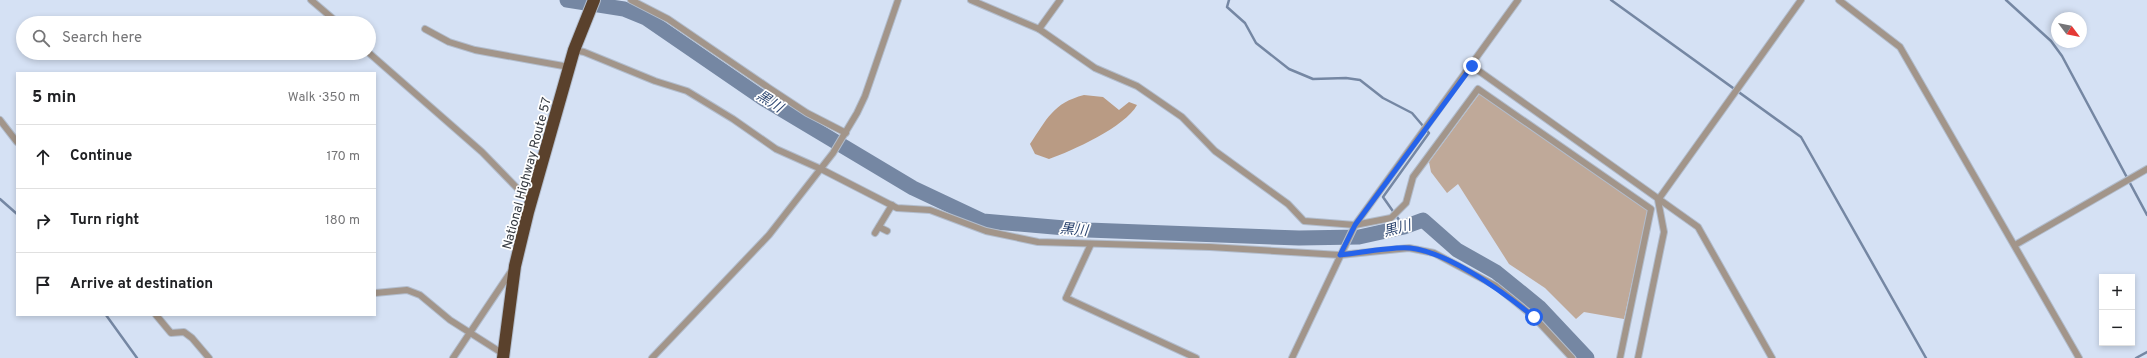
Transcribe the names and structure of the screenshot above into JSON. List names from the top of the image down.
{
  "streets": {
    "highway": ["National Highway Route 57"]
  },
  "water": ["黒川"],
  "north": "bottom right",
  "page": {
    "search": "Search here",
    "heading": ["5 min", "Walk · 350 m"],
    "list": [
      ["Continue", "170 m"],
      ["Turn right", "180 m"],
      "Arrive at destination"
    ],
    "map_buttons": ["+", "−"]
  }
}
